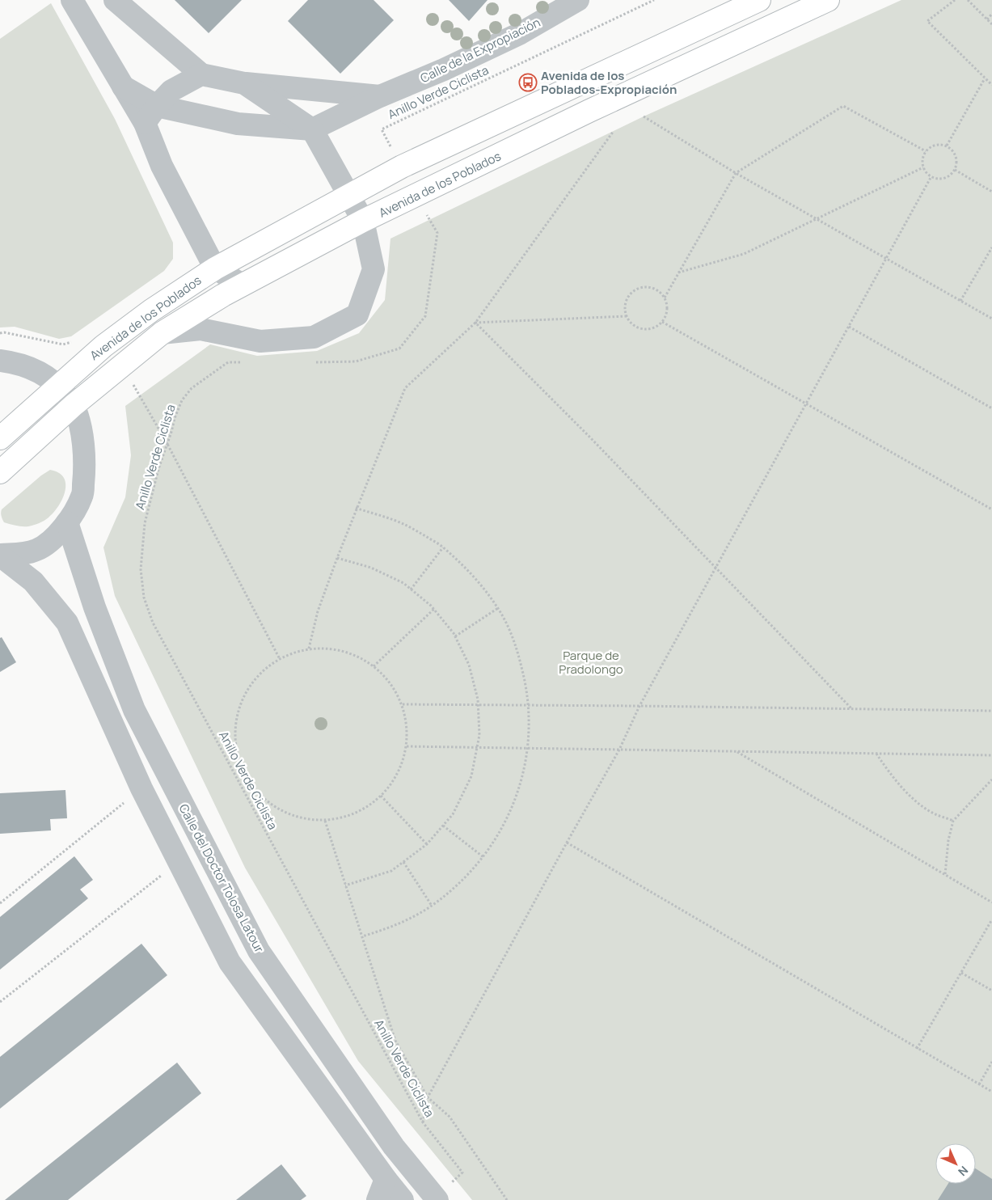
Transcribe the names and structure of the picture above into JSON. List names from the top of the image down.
{
  "streets": {
    "main road": ["Avenida de los Poblados"],
    "street": ["Calle de la Expropiación", "Calle del Doctor Tolosa Latour"],
    "path": ["Anillo Verde Ciclista"]
  },
  "crossings": [
    ["Anillo Verde Ciclista", "Avenida de los Poblados"],
    ["Anillo Verde Ciclista", "Calle del Doctor Tolosa Latour"]
  ],
  "parks": ["Parque de Pradolongo"],
  "places": {
    "bus stop": ["Avenida de los Poblados-Expropiación"]
  },
  "north": "bottom right"
}
